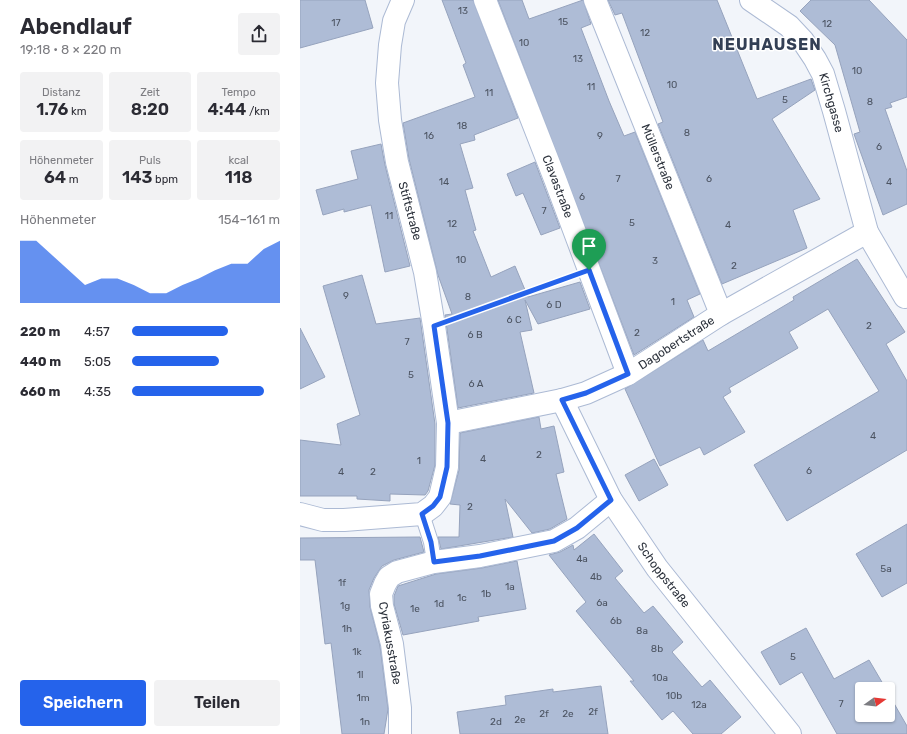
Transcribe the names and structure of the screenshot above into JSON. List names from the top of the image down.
{
  "streets": {
    "street": [
      "Kirchgasse",
      "Müllerstraße",
      "Clavastraße",
      "Stiftstraße",
      "Dagobertstraße",
      "Schoppstraße",
      "Cyriakusstraße"
    ]
  },
  "crossings": [
    ["Kirchgasse", "Dagobertstraße"],
    ["Müllerstraße", "Dagobertstraße"],
    ["Clavastraße", "Dagobertstraße"],
    ["Stiftstraße", "Dagobertstraße"],
    ["Dagobertstraße", "Schoppstraße"],
    ["Schoppstraße", "Cyriakusstraße"]
  ],
  "districts": ["NEUHAUSEN"],
  "house_numbers": [
    "13",
    "15",
    "17",
    "12",
    "12",
    "10",
    "13",
    "10",
    "10",
    "11",
    "11",
    "5",
    "8",
    "18",
    "8",
    "16",
    "9",
    "6",
    "7",
    "6",
    "14",
    "4",
    "6",
    "7",
    "11",
    "5",
    "12",
    "4",
    "10",
    "3",
    "2",
    "9",
    "8",
    "1",
    "6 D",
    "6 C",
    "2",
    "2",
    "6 B",
    "7",
    "5",
    "6 A",
    "4",
    "2",
    "4",
    "1",
    "6",
    "4",
    "2",
    "2",
    "4a",
    "5a",
    "4b",
    "1f",
    "1a",
    "1b",
    "1c",
    "6a",
    "1d",
    "1g",
    "1e",
    "6b",
    "1h",
    "8a",
    "8b",
    "1k",
    "5",
    "1l",
    "10a",
    "10b",
    "1m",
    "7",
    "12a",
    "2f",
    "2f",
    "2e",
    "2e",
    "1n",
    "2d"
  ],
  "north": "right",
  "page": {
    "heading": ["Abendlauf", "19:18 · 8 × 220 m"],
    "stats": [
      ["Distanz", "1.76 km"],
      ["Zeit", "8:20"],
      ["Tempo", "4:44 /km"],
      ["Höhenmeter", "64 m"],
      ["Puls", "143 bpm"],
      ["kcal", "118"]
    ],
    "chart": ["Höhenmeter", "154–161 m"],
    "list": [
      {
        "name": "220 m",
        "note": "4:57"
      },
      {
        "name": "440 m",
        "note": "5:05"
      },
      {
        "name": "660 m",
        "note": "4:35"
      }
    ],
    "buttons": ["Speichern", "Teilen"]
  }
}
